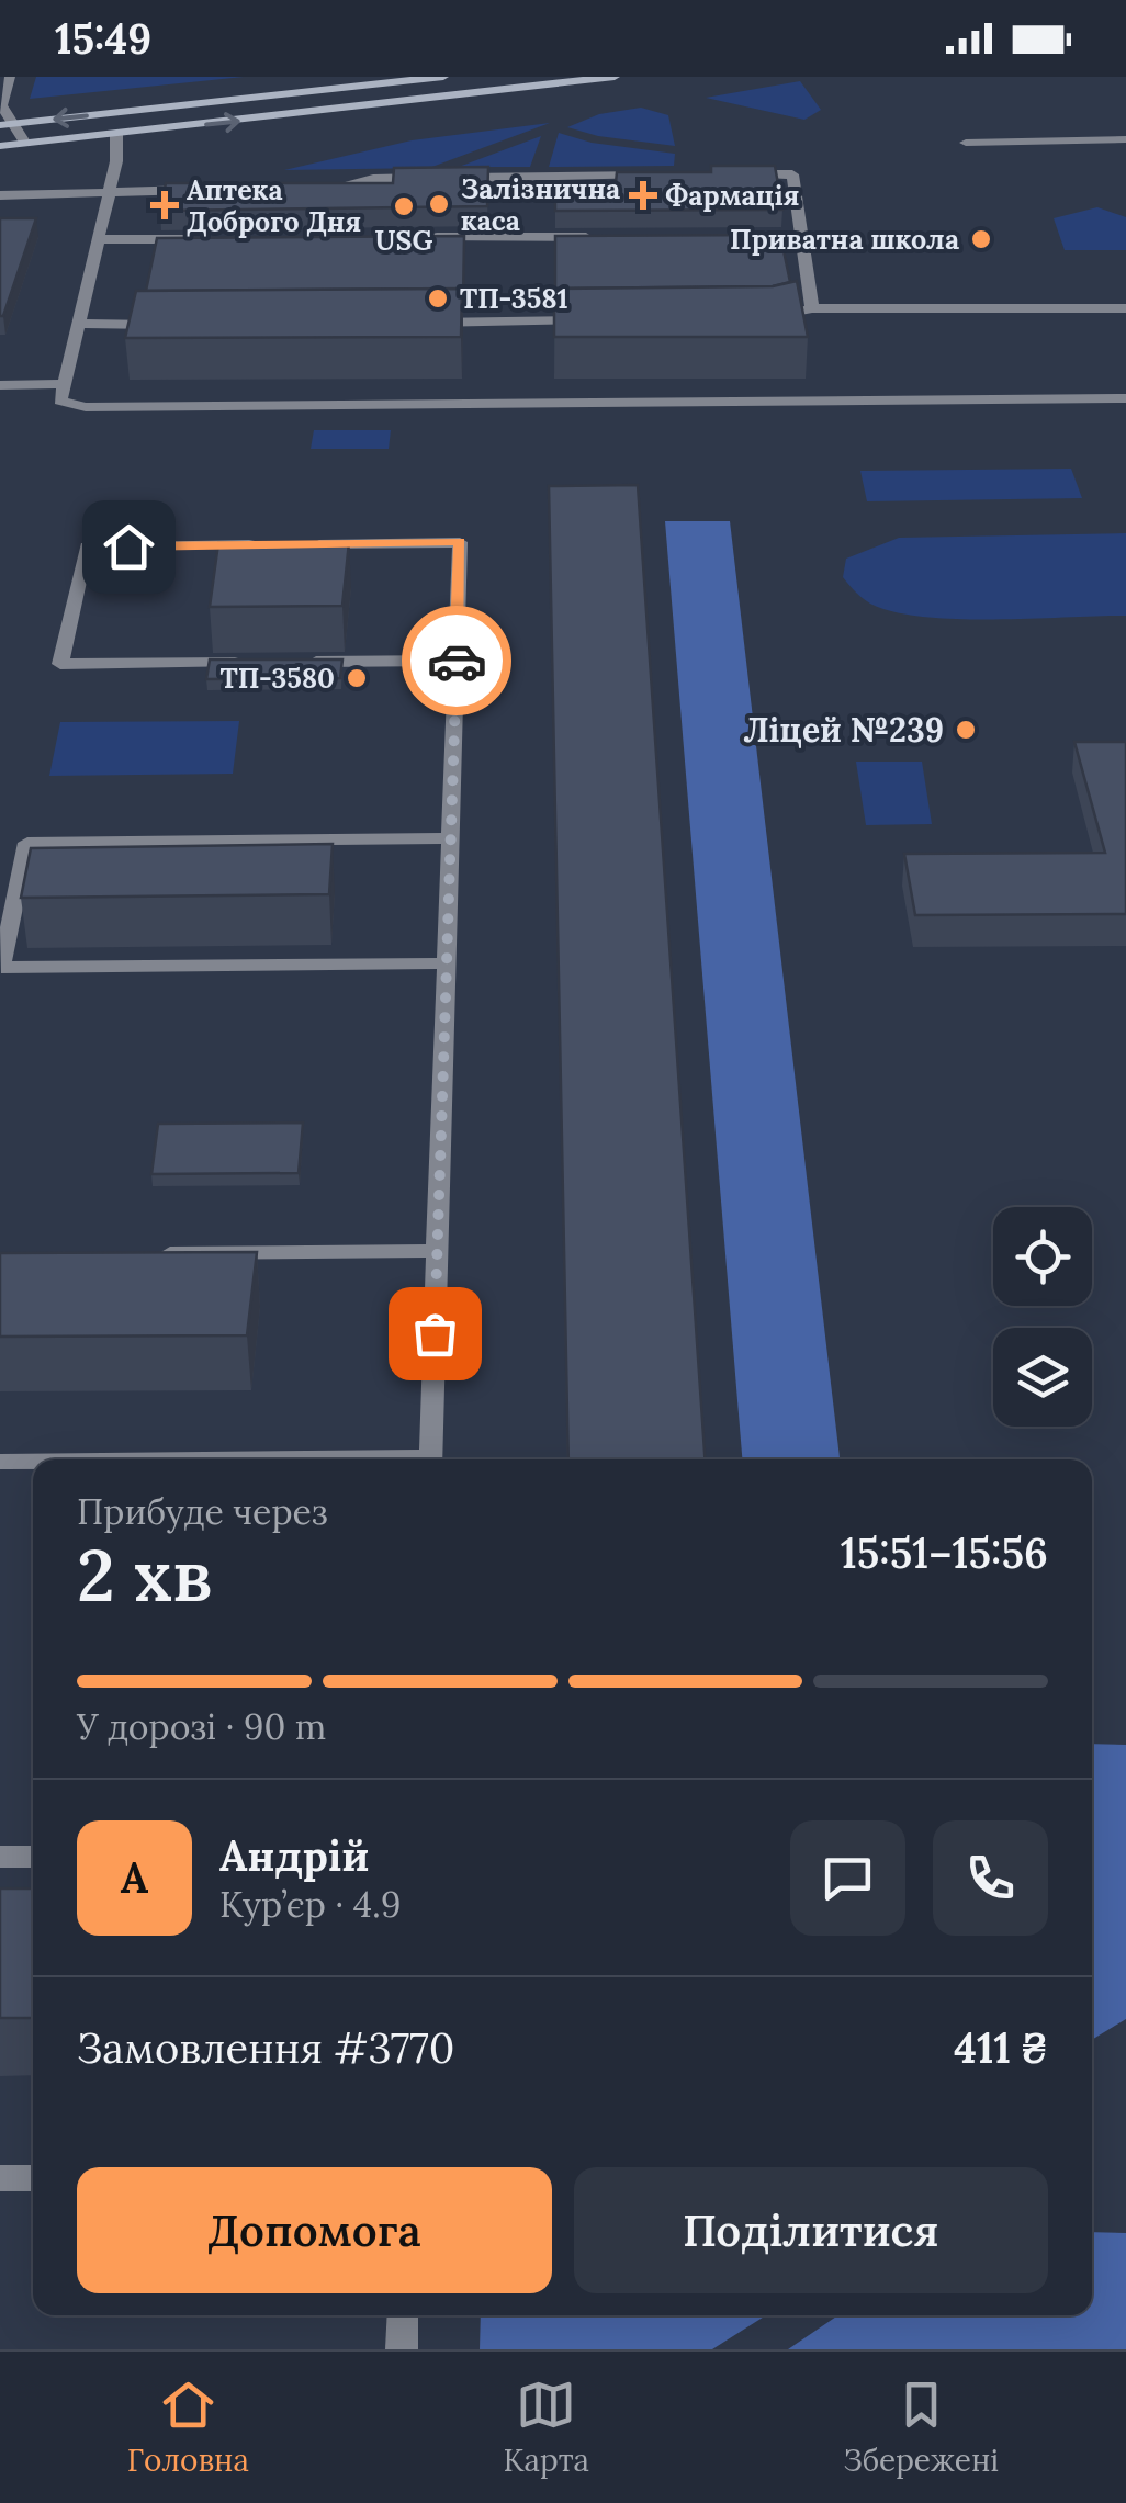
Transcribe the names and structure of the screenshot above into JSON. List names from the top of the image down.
{
  "places": {
    "health": ["Фармація", "Аптека Доброго Дня"],
    "other": [
      "Залізнична каса",
      "USG",
      "Приватна школа",
      "ТП-3581",
      "ТП-3580",
      "Ліцей №239"
    ]
  },
  "page": {
    "status": "15:49",
    "heading": ["2 хв", "Прибуде через", "15:51–15:56"],
    "panel": [
      "Андрій",
      "Кур’єр · 4.9",
      "Замовлення #3770",
      "411 ₴"
    ],
    "bar": "У дорозі · 90 m",
    "round": "А",
    "buttons": ["Допомога", "Поділитися"],
    "tabs": ["Головна", "Карта", "Збережені"]
  }
}
